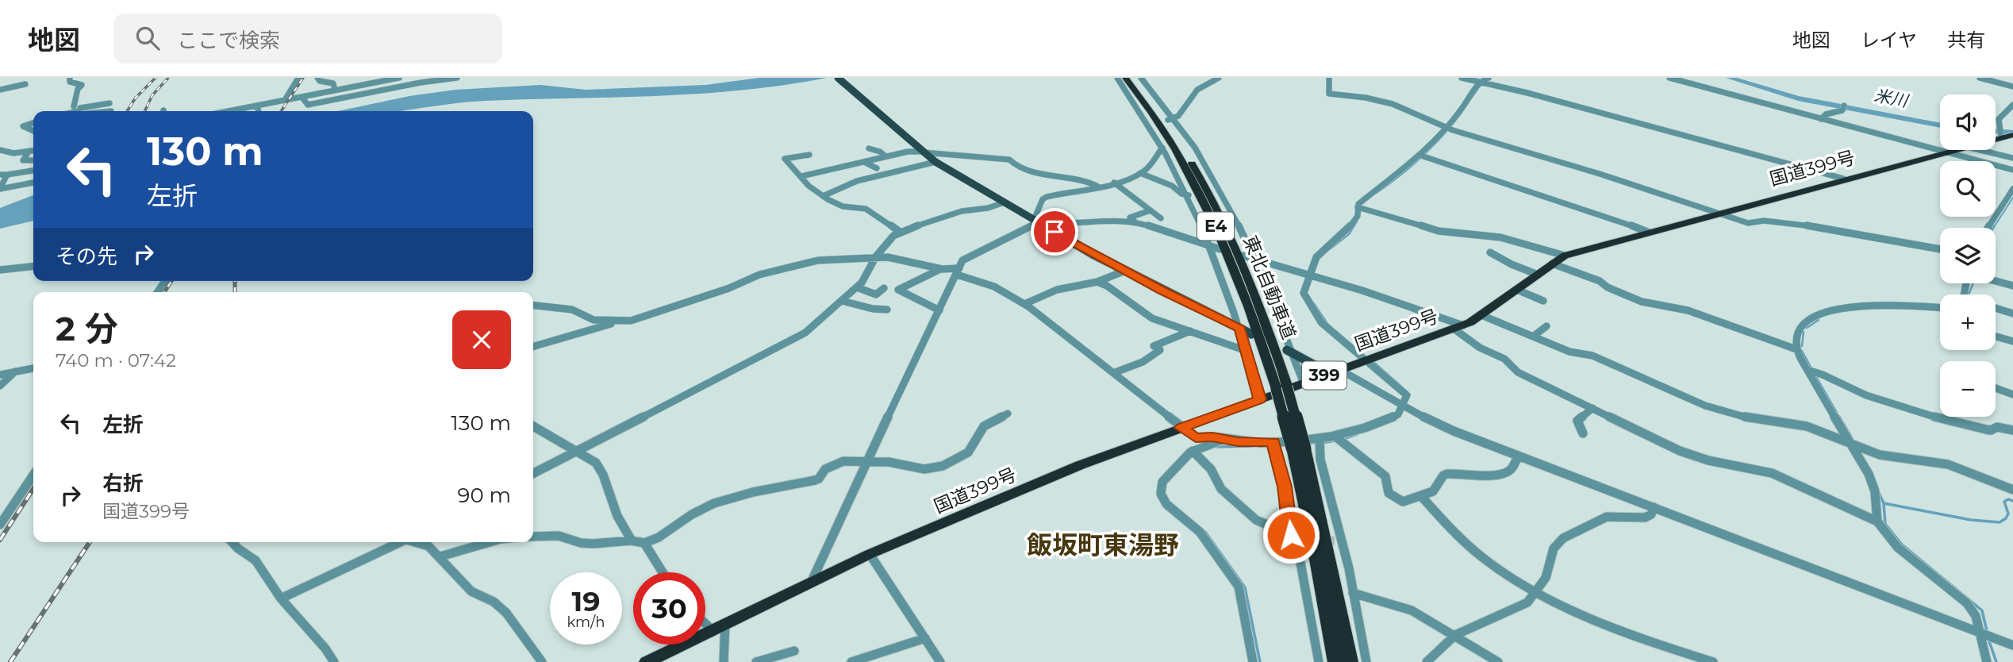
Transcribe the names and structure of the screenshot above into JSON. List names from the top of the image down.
{
  "streets": {
    "highway": [
      "国道399号",
      "E4",
      "東北自動車道",
      "399"
    ]
  },
  "districts": ["飯坂町東湯野"],
  "water": ["米川"],
  "page": {
    "header": "地図",
    "search": "ここで検索",
    "nav": ["地図", "レイヤ", "共有"],
    "map_buttons": ["+", "−"],
    "turn": ["130 m", "左折"],
    "then": "その先",
    "heading": ["2 分", "740 m · 07:42"],
    "list": [
      {
        "name": "左折",
        "value": "130 m"
      },
      {
        "name": "右折",
        "note": "国道399号",
        "value": "90 m"
      }
    ],
    "speed": "19 km/h",
    "limit": "30"
  }
}
